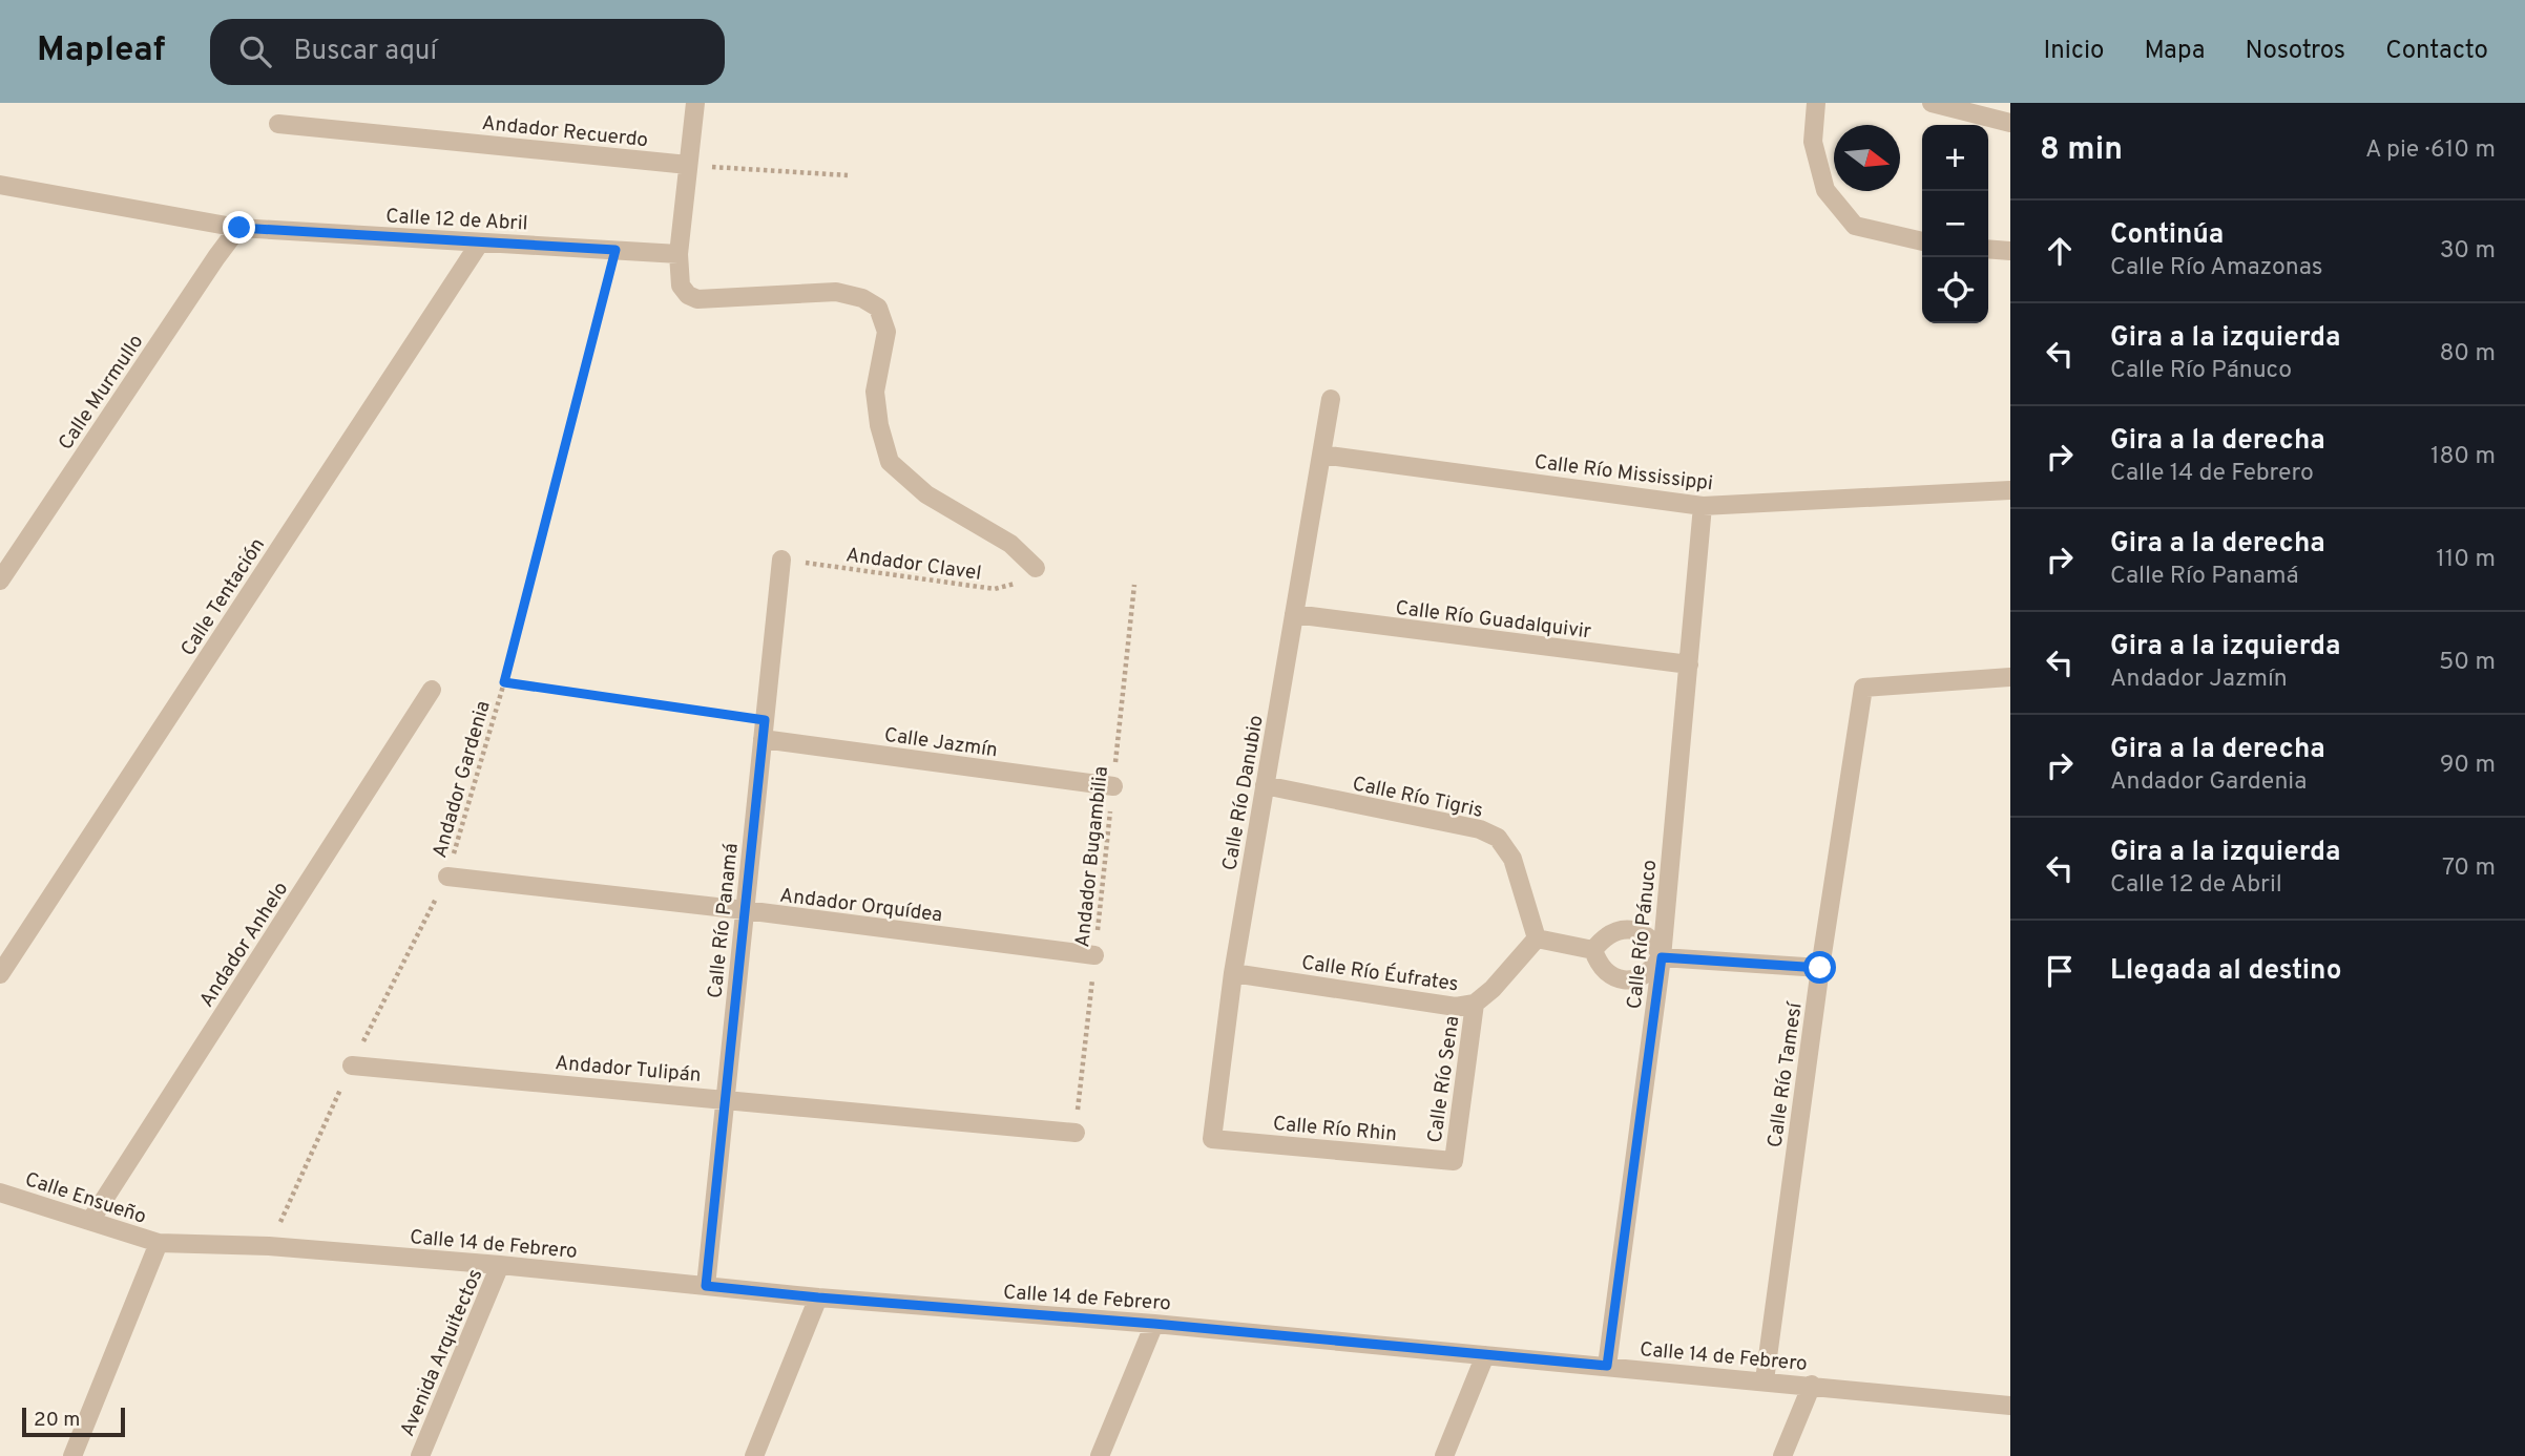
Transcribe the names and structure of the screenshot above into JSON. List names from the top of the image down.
{
  "streets": {
    "street": [
      "Andador Recuerdo",
      "Calle 12 de Abril",
      "Calle Murmullo",
      "Calle Río Mississippi",
      "Calle Tentación",
      "Calle Río Guadalquivir",
      "Calle Jazmín",
      "Calle Río Danubio",
      "Calle Río Tigris",
      "Andador Orquídea",
      "Calle Río Panamá",
      "Calle Río Pánuco",
      "Andador Anhelo",
      "Calle Río Éufrates",
      "Andador Tulipán",
      "Calle Río Tamesí",
      "Calle Río Sena",
      "Calle Río Rhin",
      "Calle Ensueño",
      "Calle 14 de Febrero",
      "Avenida Arquitectos"
    ],
    "path": ["Andador Clavel", "Andador Gardenia", "Andador Bugambilia"]
  },
  "crossings": [
    ["Calle 12 de Abril", "Calle Murmullo"],
    ["Calle 12 de Abril", "Calle Tentación"],
    ["Calle 12 de Abril", "Andador Gardenia"],
    ["Calle Río Mississippi", "Calle Río Danubio"],
    ["Calle Río Mississippi", "Calle Río Pánuco"],
    ["Andador Clavel", "Calle Río Panamá"],
    ["Calle Río Guadalquivir", "Calle Río Danubio"],
    ["Calle Río Guadalquivir", "Calle Río Pánuco"],
    ["Calle Jazmín", "Andador Bugambilia"],
    ["Calle Jazmín", "Calle Río Panamá"],
    ["Andador Gardenia", "Andador Orquídea"],
    ["Andador Gardenia", "Andador Tulipán"],
    ["Andador Gardenia", "Calle 14 de Febrero"],
    ["Calle Río Danubio", "Calle Río Tigris"],
    ["Calle Río Danubio", "Calle Río Éufrates"],
    ["Calle Río Danubio", "Calle Río Rhin"],
    ["Calle Río Tigris", "Calle Río Éufrates"],
    ["Andador Bugambilia", "Andador Orquídea"],
    ["Andador Bugambilia", "Andador Tulipán"],
    ["Andador Orquídea", "Calle Río Panamá"],
    ["Calle Río Panamá", "Andador Tulipán"],
    ["Calle Río Panamá", "Calle 14 de Febrero"],
    ["Calle Río Pánuco", "Calle 14 de Febrero"],
    ["Andador Anhelo", "Calle Ensueño"],
    ["Calle Río Éufrates", "Calle Río Sena"],
    ["Calle Río Tamesí", "Calle 14 de Febrero"],
    ["Calle Río Sena", "Calle Río Rhin"],
    ["Calle Ensueño", "Calle 14 de Febrero"],
    ["Calle 14 de Febrero", "Avenida Arquitectos"]
  ],
  "scale_bar": "20 m",
  "north": "right",
  "page": {
    "header": "Mapleaf",
    "search": "Buscar aquí",
    "nav": [
      "Inicio",
      "Mapa",
      "Nosotros",
      "Contacto"
    ],
    "heading": ["8 min", "A pie · 610 m"],
    "map_buttons": ["+", "−"],
    "list": [
      ["Continúa", "Calle Río Amazonas", "30 m"],
      ["Gira a la izquierda", "Calle Río Pánuco", "80 m"],
      ["Gira a la derecha", "Calle 14 de Febrero", "180 m"],
      ["Gira a la derecha", "Calle Río Panamá", "110 m"],
      ["Gira a la izquierda", "Andador Jazmín", "50 m"],
      ["Gira a la derecha", "Andador Gardenia", "90 m"],
      ["Gira a la izquierda", "Calle 12 de Abril", "70 m"],
      "Llegada al destino"
    ],
    "scale": "20 m"
  }
}
